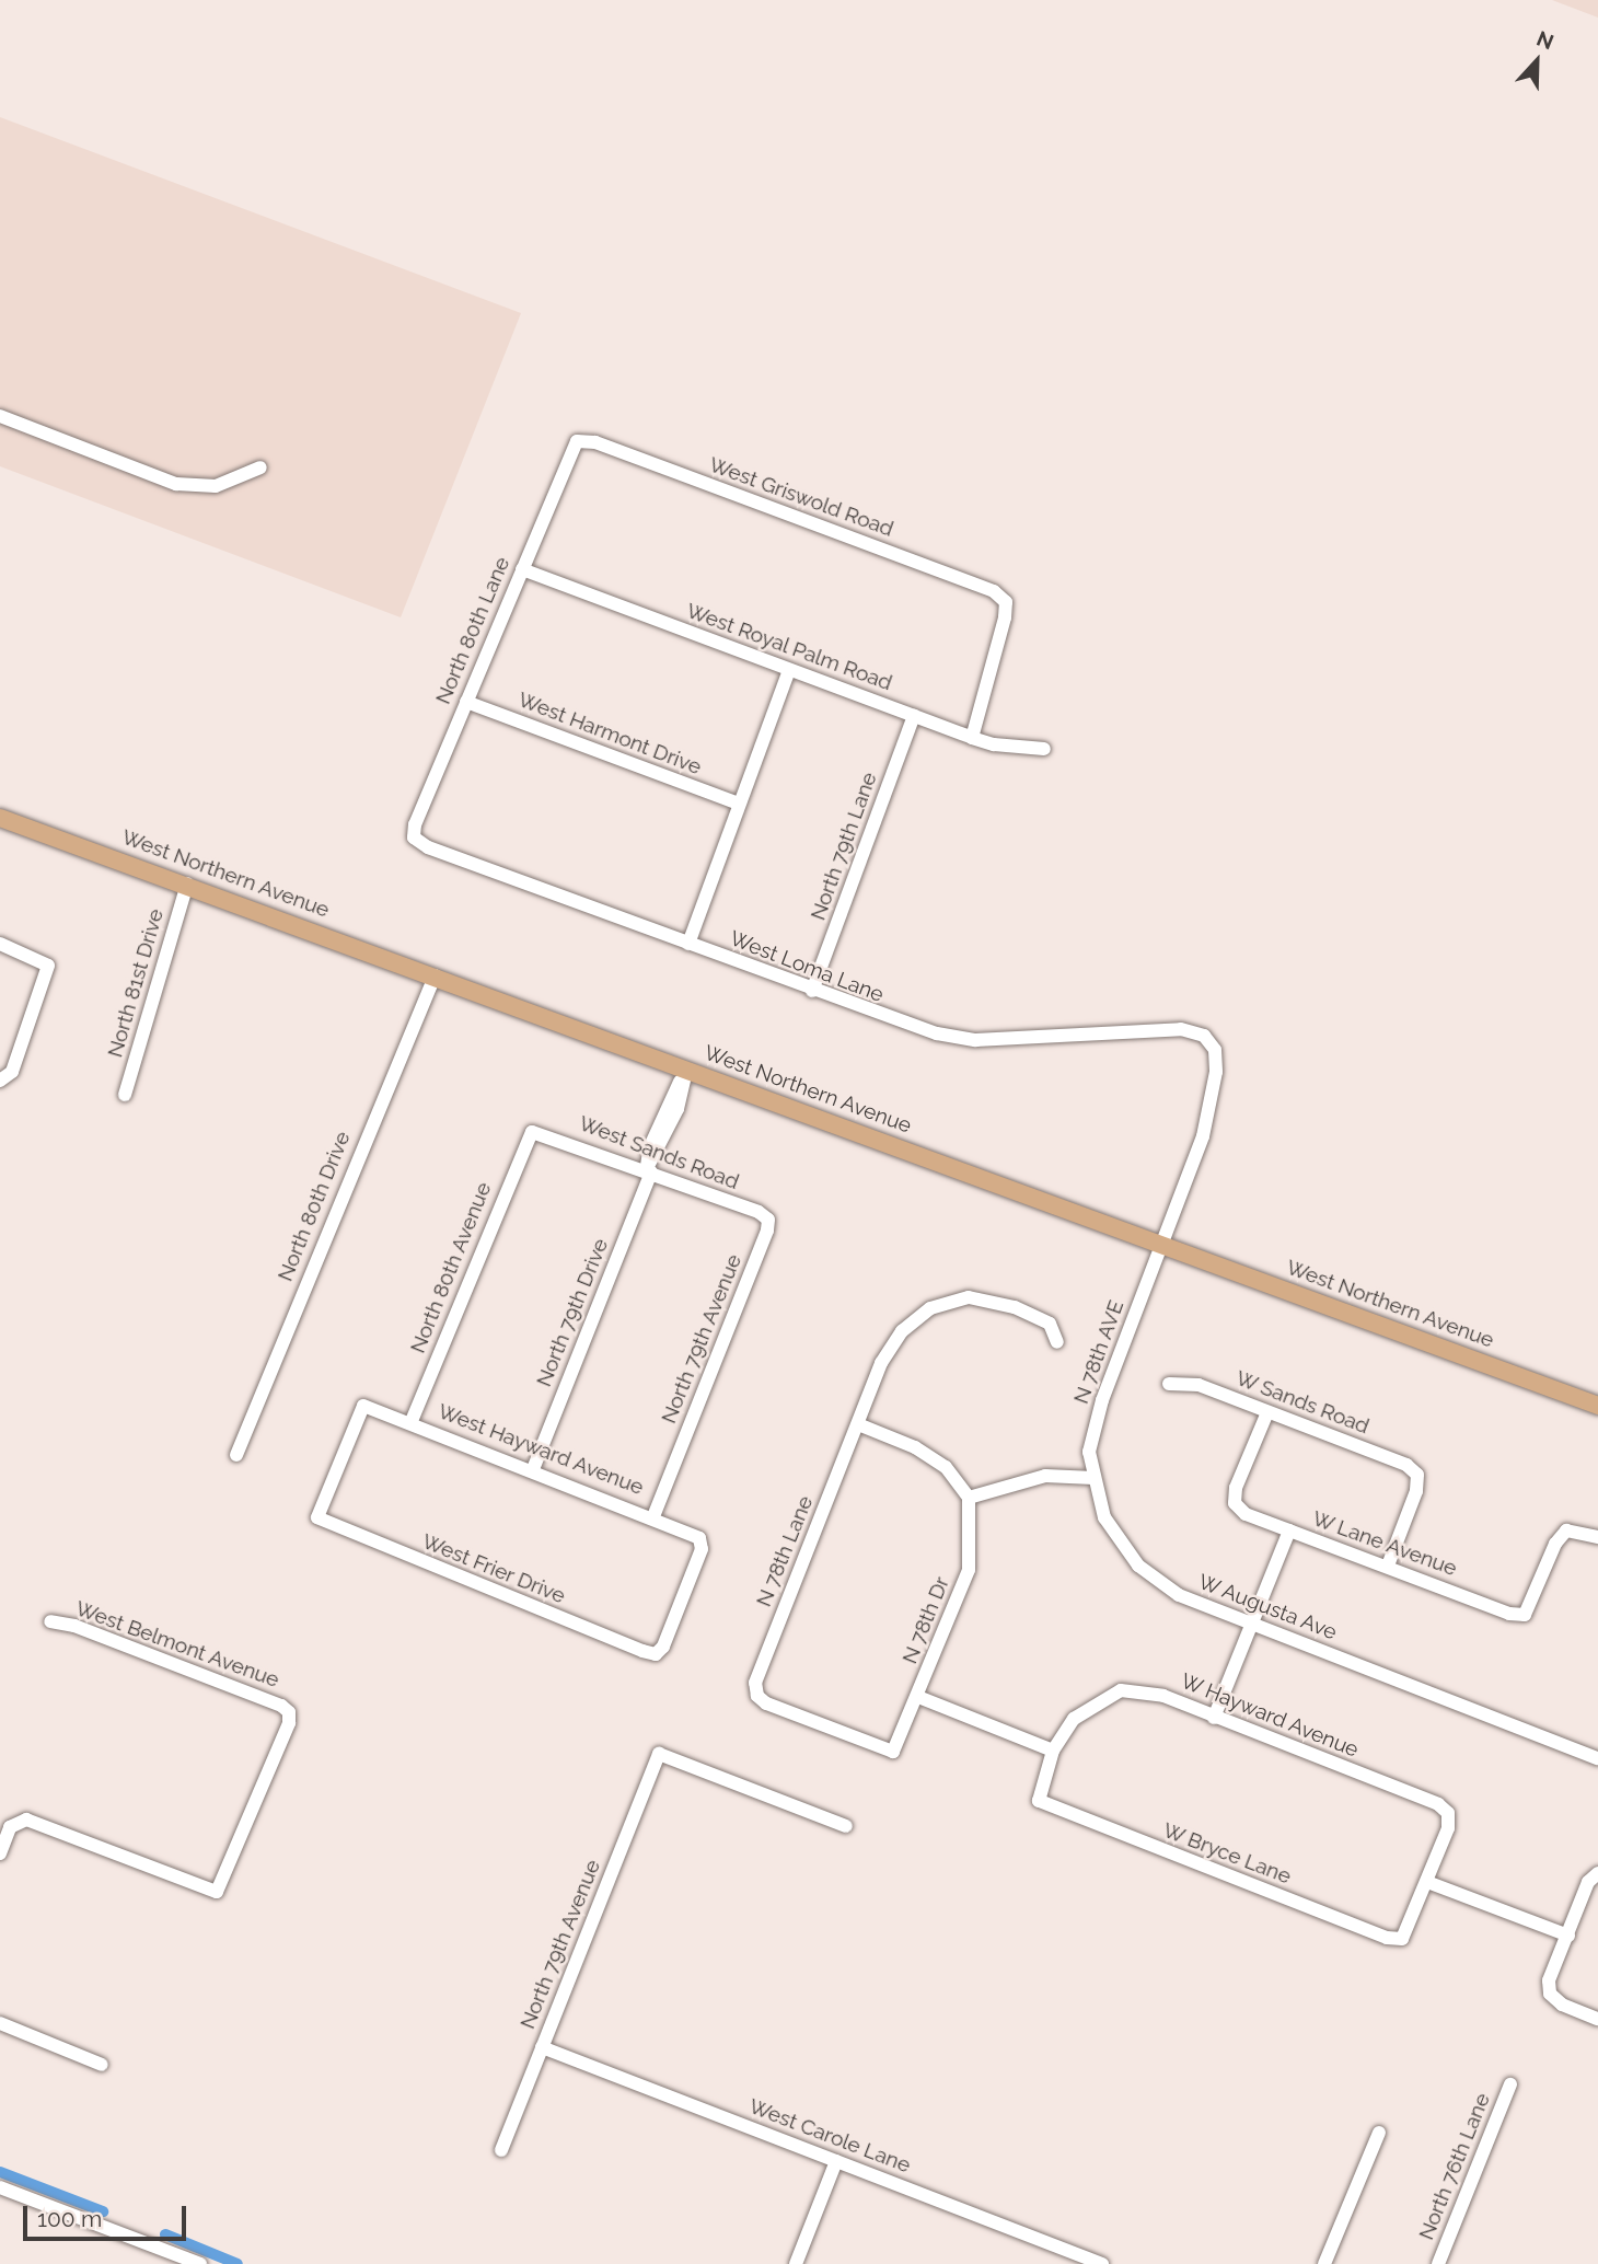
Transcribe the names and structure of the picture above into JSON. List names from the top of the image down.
{
  "streets": {
    "main road": ["West Northern Avenue"],
    "street": [
      "West Griswold Road",
      "North 80th Lane",
      "West Royal Palm Road",
      "West Harmont Drive",
      "North 79th Lane",
      "West Loma Lane",
      "North 81st Drive",
      "West Sands Road",
      "North 80th Drive",
      "North 80th Avenue",
      "North 79th Drive",
      "North 79th Avenue",
      "N 78th AVE",
      "W Sands Road",
      "West Hayward Avenue",
      "W Lane Avenue",
      "N 78th Lane",
      "West Frier Drive",
      "W Augusta Ave",
      "N 78th Dr",
      "West Belmont Avenue",
      "W Hayward Avenue",
      "W Bryce Lane",
      "West Carole Lane",
      "North 76th Lane"
    ]
  },
  "crossings": [
    ["West Griswold Road", "North 80th Lane"],
    ["West Griswold Road", "West Royal Palm Road"],
    ["North 80th Lane", "West Royal Palm Road"],
    ["North 80th Lane", "West Harmont Drive"],
    ["North 80th Lane", "West Loma Lane"],
    ["West Royal Palm Road", "North 79th Lane"],
    ["North 79th Lane", "West Loma Lane"],
    ["West Northern Avenue", "West Loma Lane"],
    ["West Northern Avenue", "North 81st Drive"],
    ["West Northern Avenue", "North 80th Drive"],
    ["West Northern Avenue", "North 79th Drive"],
    ["West Northern Avenue", "N 78th AVE"],
    ["West Loma Lane", "N 78th AVE"],
    ["West Sands Road", "North 80th Avenue"],
    ["West Sands Road", "North 79th Drive"],
    ["West Sands Road", "North 79th Avenue"],
    ["North 80th Avenue", "West Hayward Avenue"],
    ["North 79th Drive", "West Hayward Avenue"],
    ["North 79th Avenue", "West Hayward Avenue"],
    ["North 79th Avenue", "West Carole Lane"],
    ["N 78th AVE", "W Augusta Ave"],
    ["W Sands Road", "W Lane Avenue"],
    ["West Hayward Avenue", "West Frier Drive"],
    ["N 78th Lane", "N 78th Dr"],
    ["W Hayward Avenue", "W Bryce Lane"]
  ],
  "scale_bar": "100 m",
  "north": "top"
}
